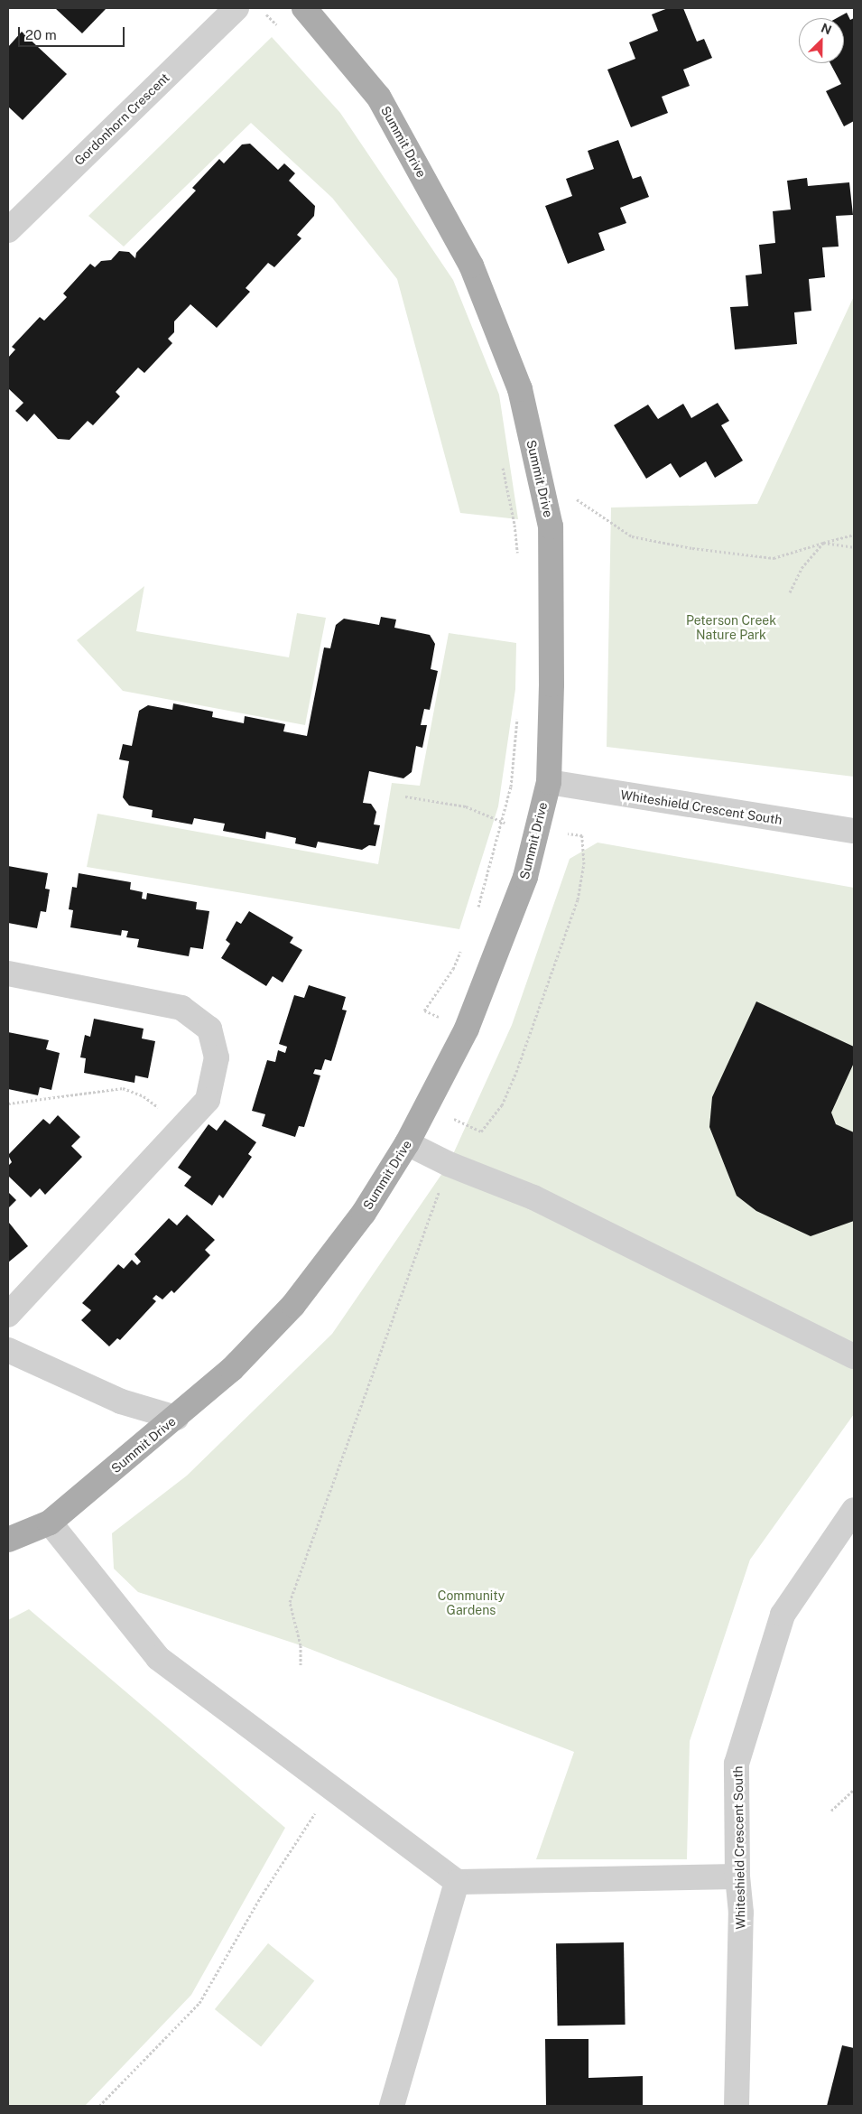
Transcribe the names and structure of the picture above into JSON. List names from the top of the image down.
{
  "streets": {
    "main road": ["Summit Drive"],
    "street": ["Gordonhorn Crescent", "Whiteshield Crescent South"]
  },
  "crossings": [
    ["Summit Drive", "Whiteshield Crescent South"]
  ],
  "parks": ["Peterson Creek Nature Park", "Community Gardens"],
  "scale_bar": "20 m",
  "north": "top right"
}
